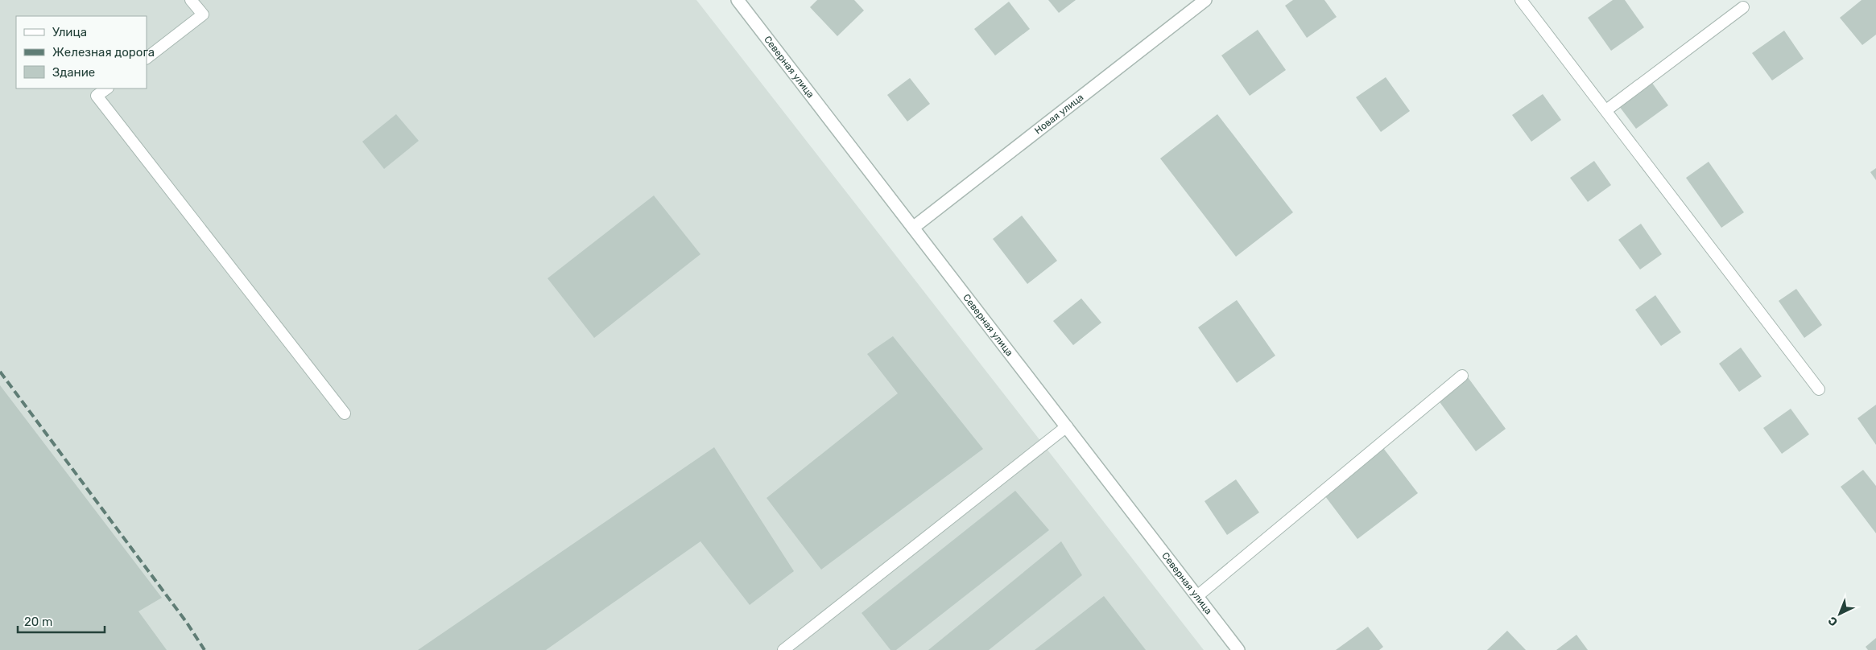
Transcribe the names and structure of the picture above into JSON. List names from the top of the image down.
{
  "streets": {
    "street": ["Северная улица", "Новая улица"]
  },
  "crossings": [
    ["Северная улица", "Новая улица"]
  ],
  "legend": ["Улица", "Железная дорога", "Здание"],
  "scale_bar": "20 m",
  "north": "bottom left"
}
